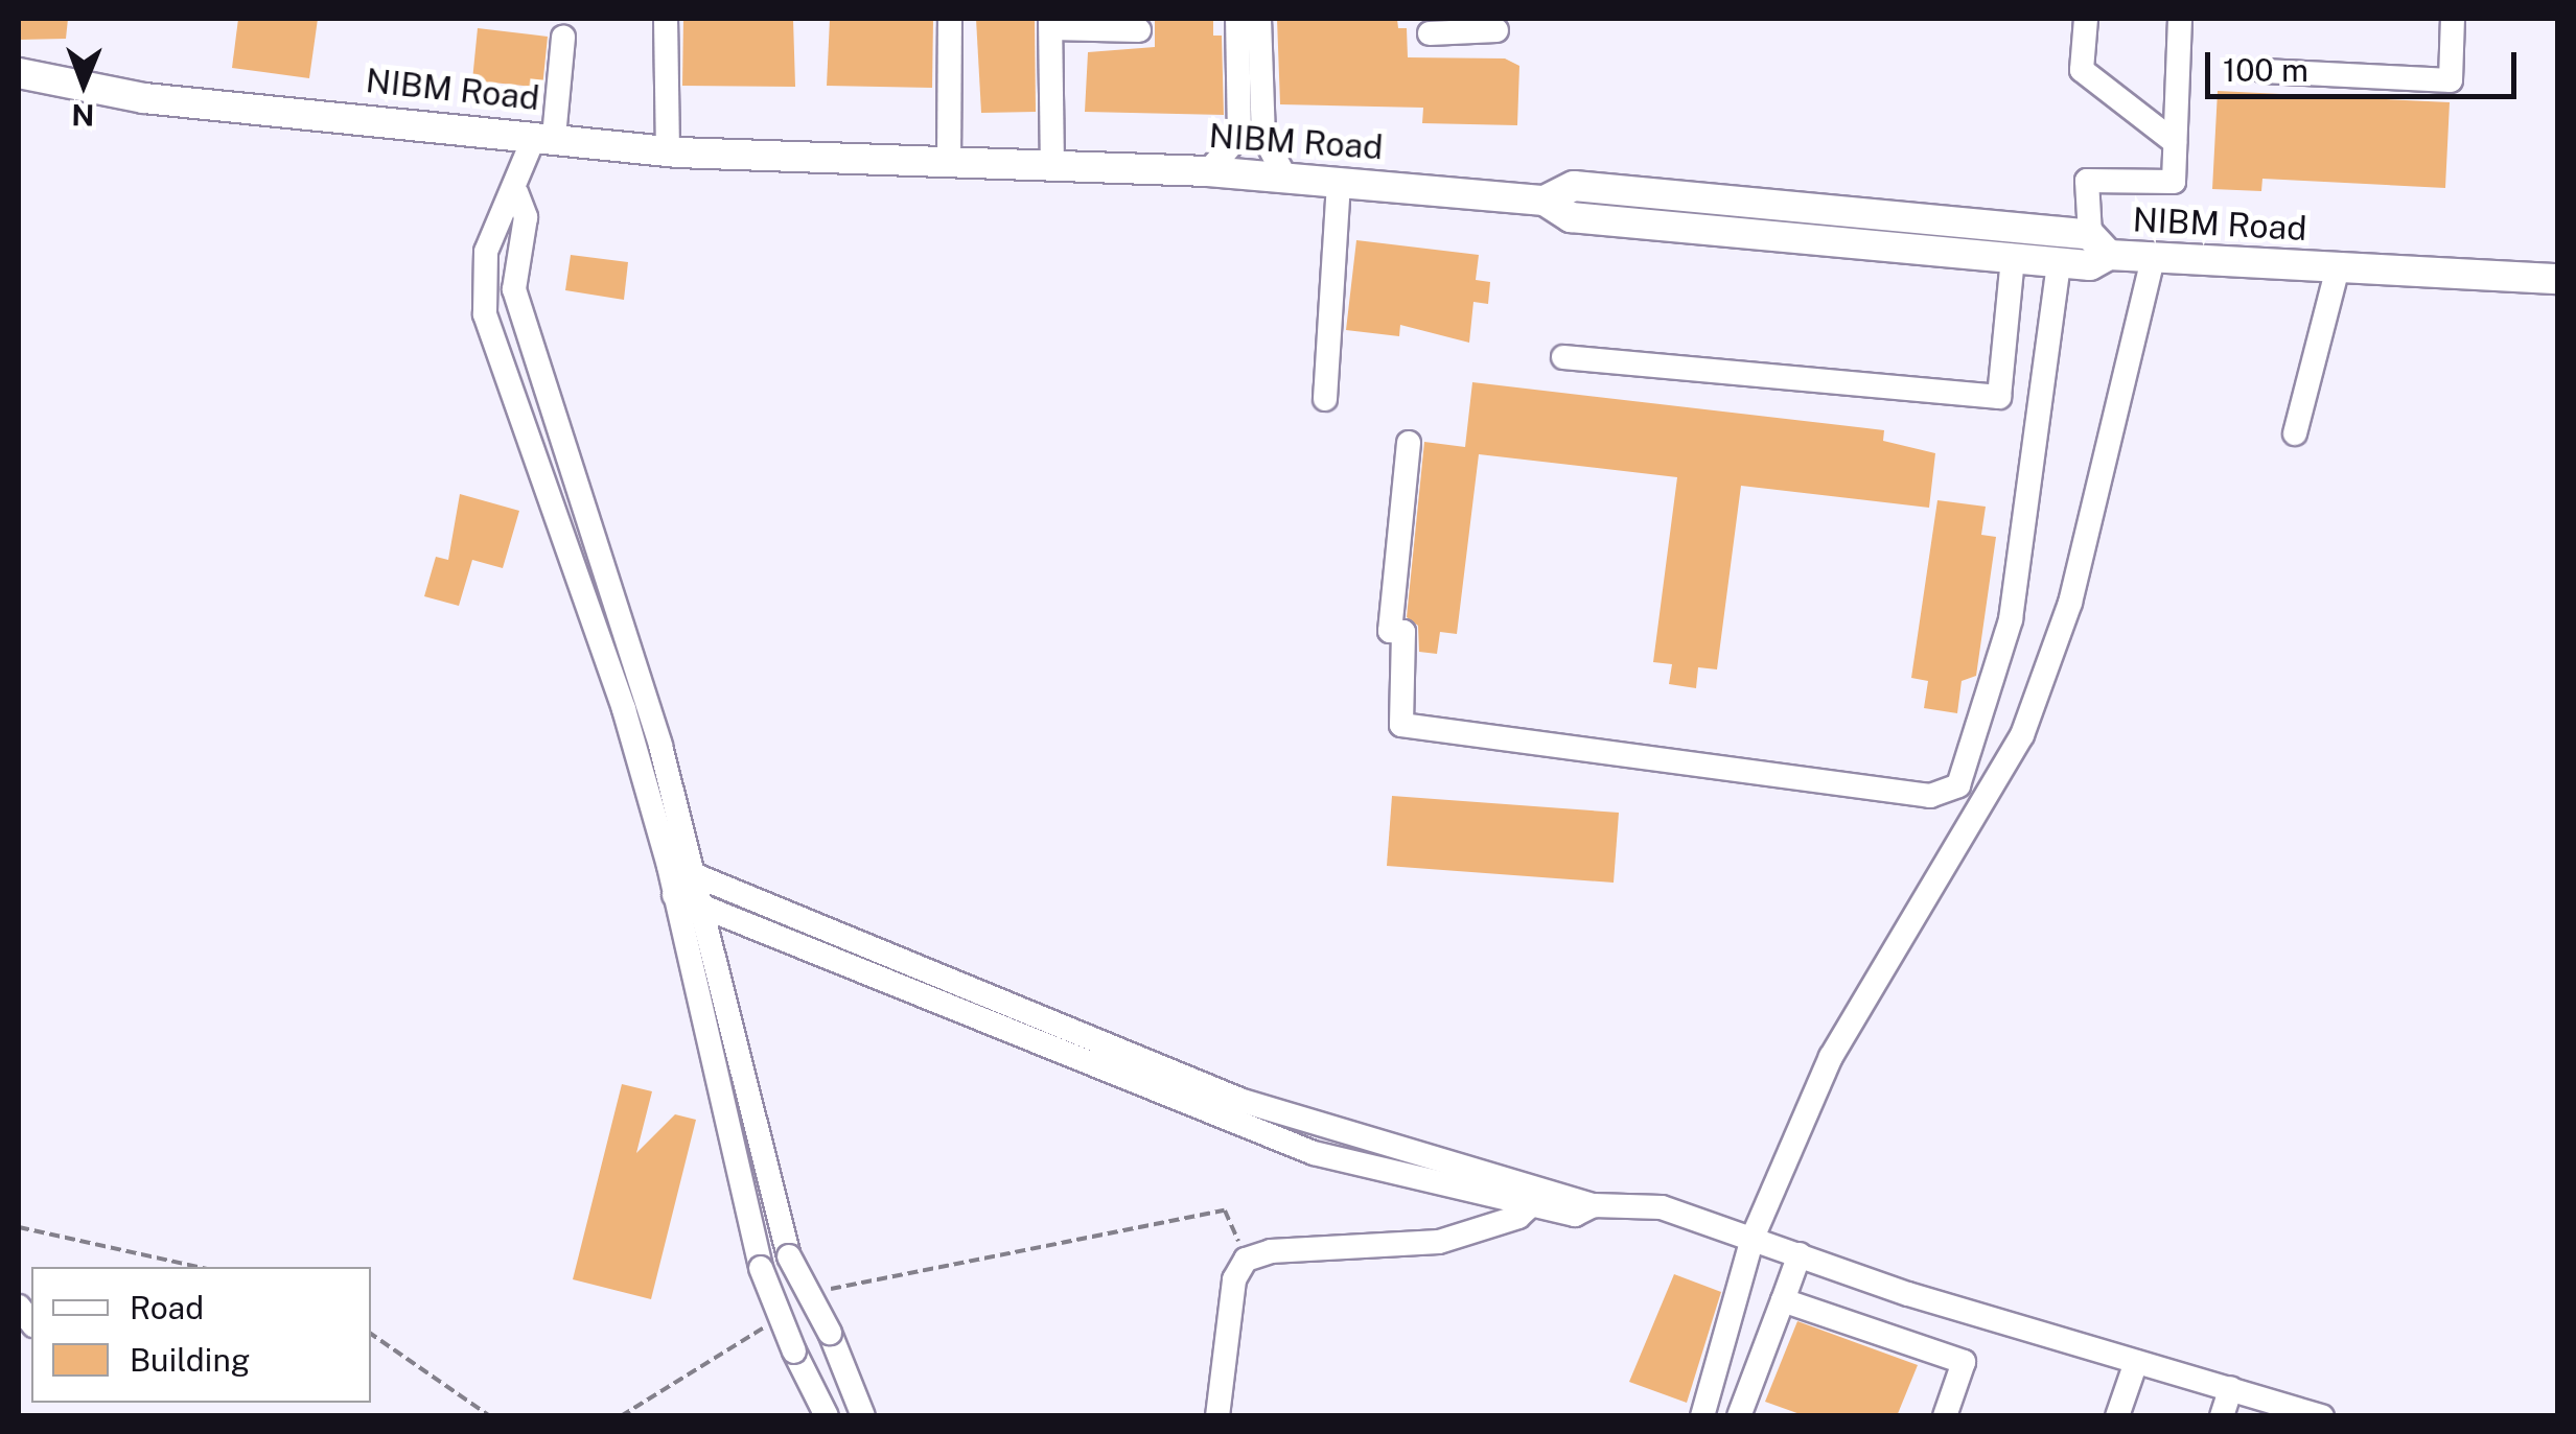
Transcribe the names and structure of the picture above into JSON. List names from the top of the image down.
{
  "streets": {
    "main road": ["NIBM Road"]
  },
  "legend": ["Road", "Building"],
  "scale_bar": "100 m",
  "north": "bottom"
}
